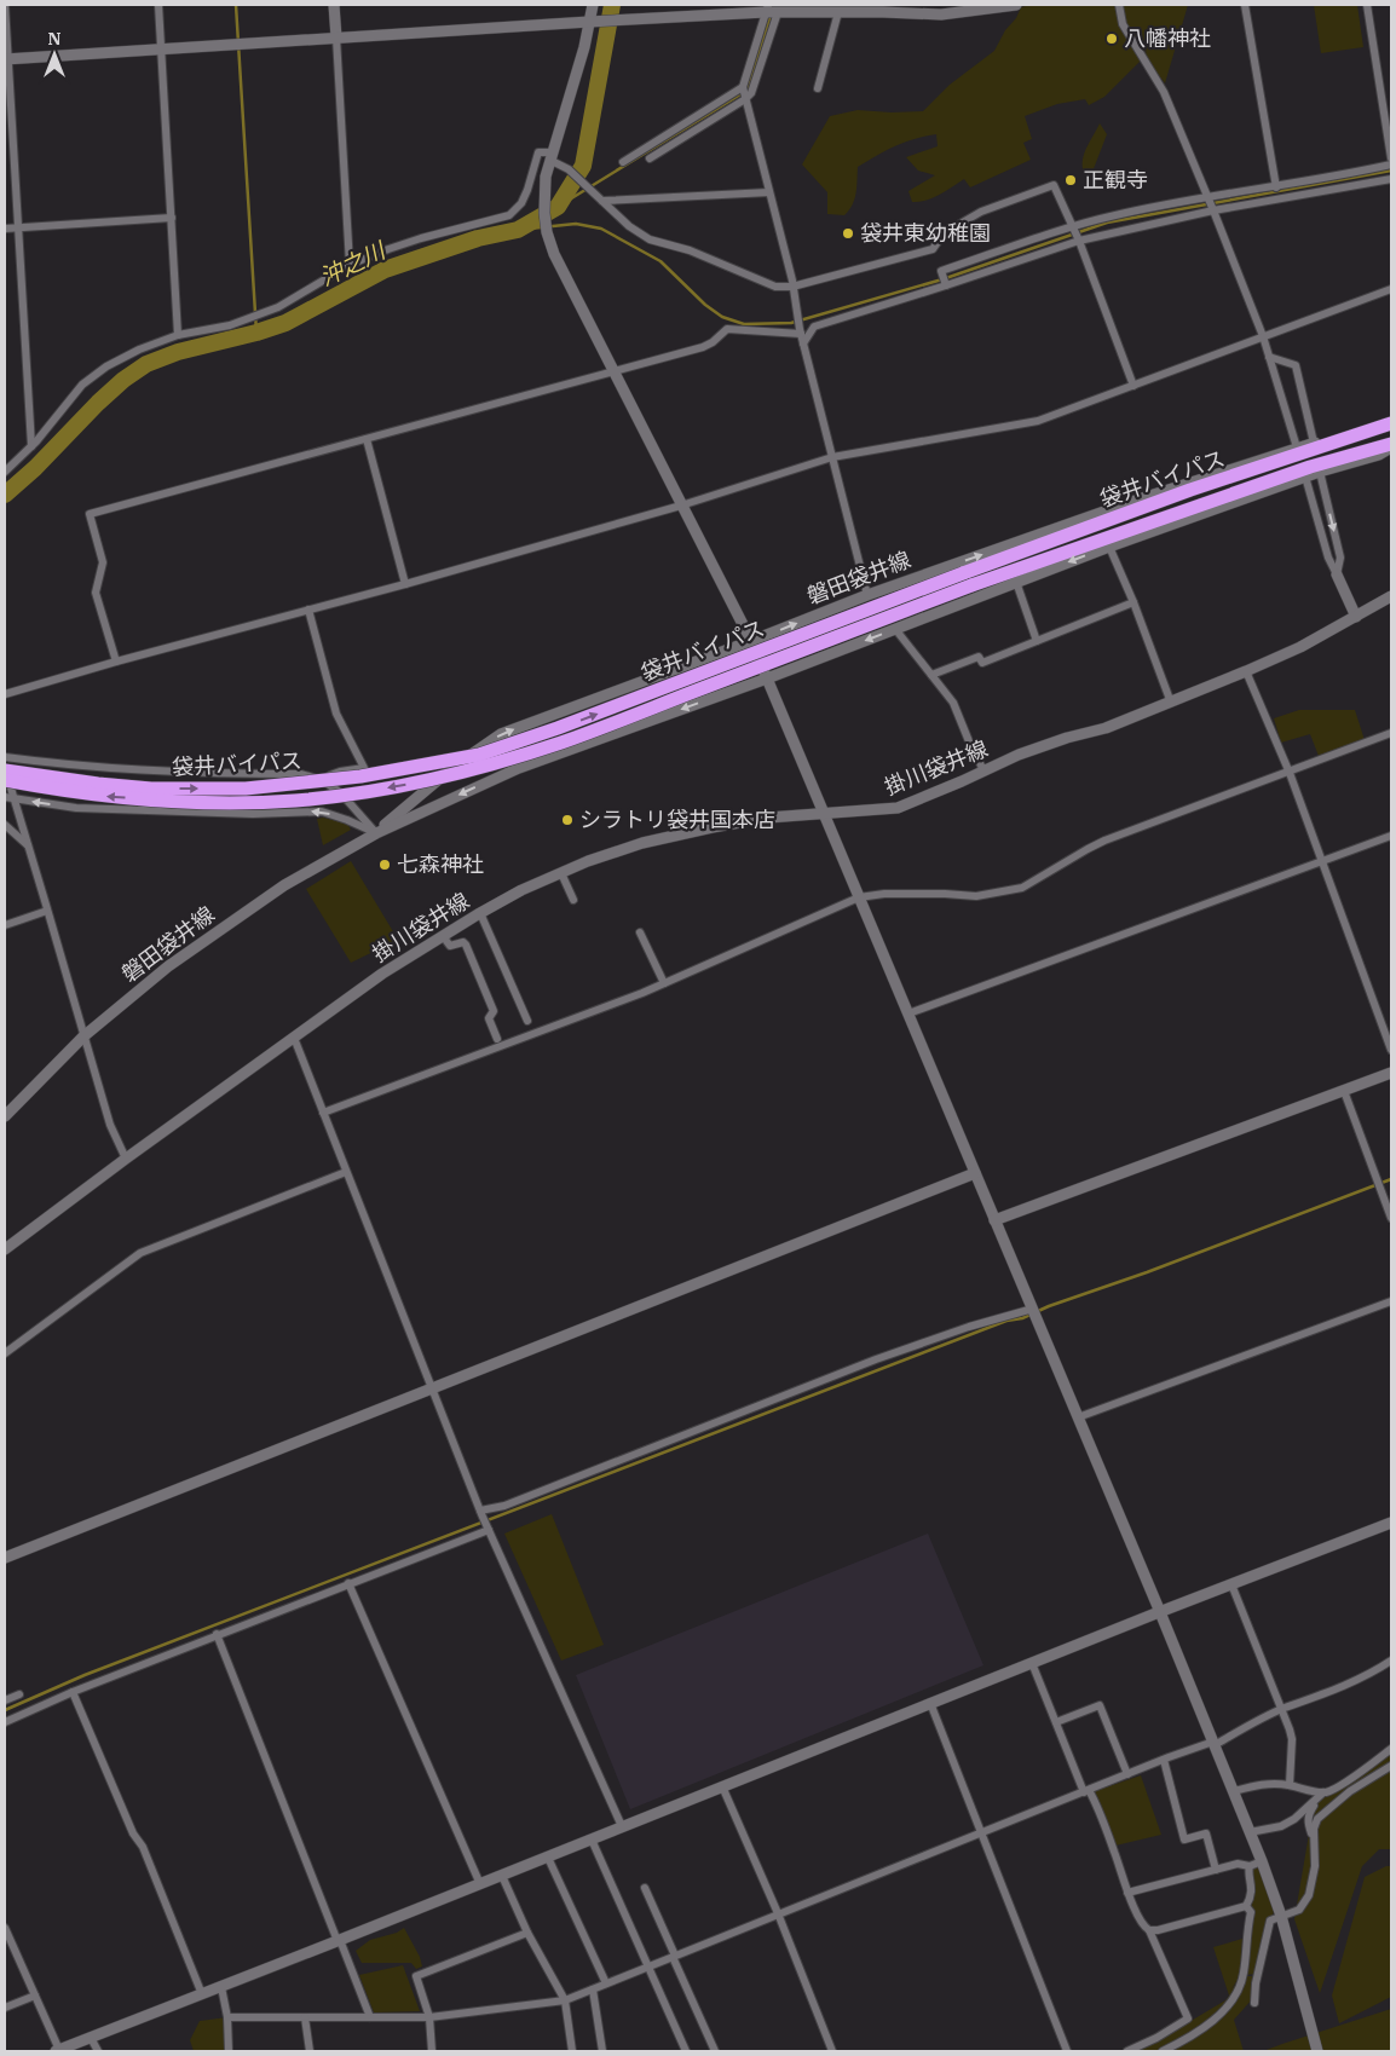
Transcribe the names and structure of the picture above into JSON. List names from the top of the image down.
{
  "streets": {
    "highway": ["袋井バイパス"],
    "street": ["磐田袋井線", "掛川袋井線"]
  },
  "crossings": [
    ["袋井バイパス", "磐田袋井線"]
  ],
  "water": ["沖之川"],
  "places": [
    "八幡神社",
    "正観寺",
    "袋井東幼稚園",
    "シラトリ袋井国本店",
    "七森神社"
  ],
  "north": "top"
}
